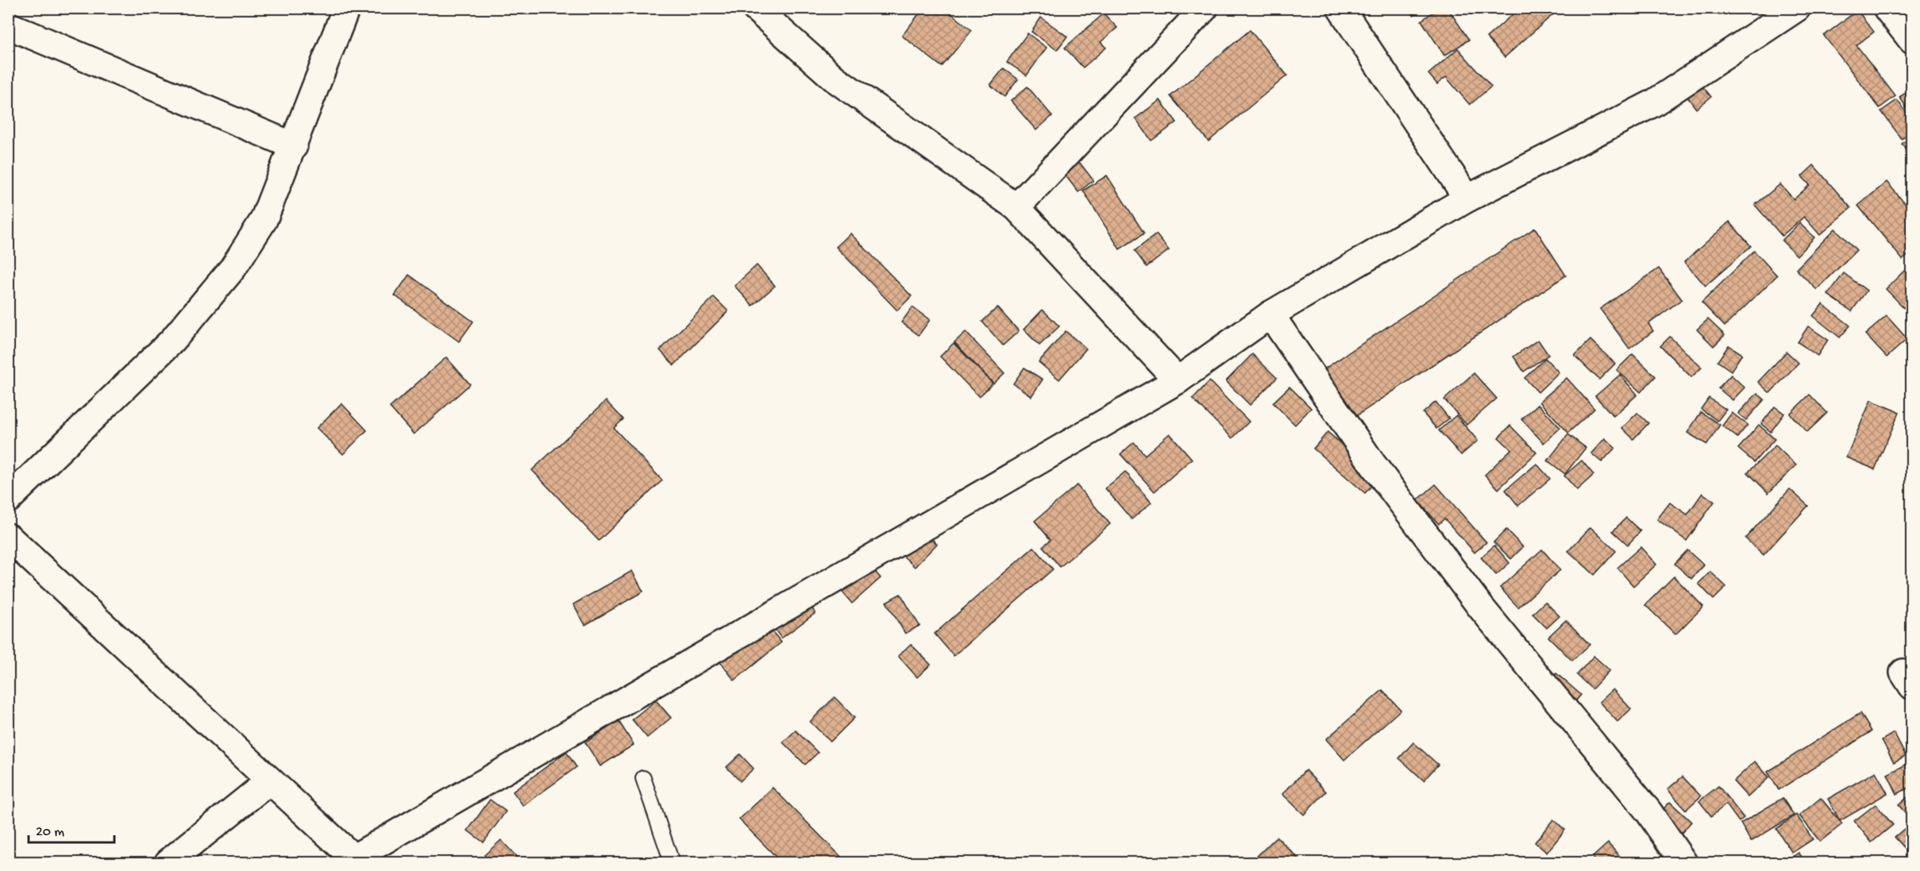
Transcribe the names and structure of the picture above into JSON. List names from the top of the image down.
{
  "scale_bar": "20 m"
}
